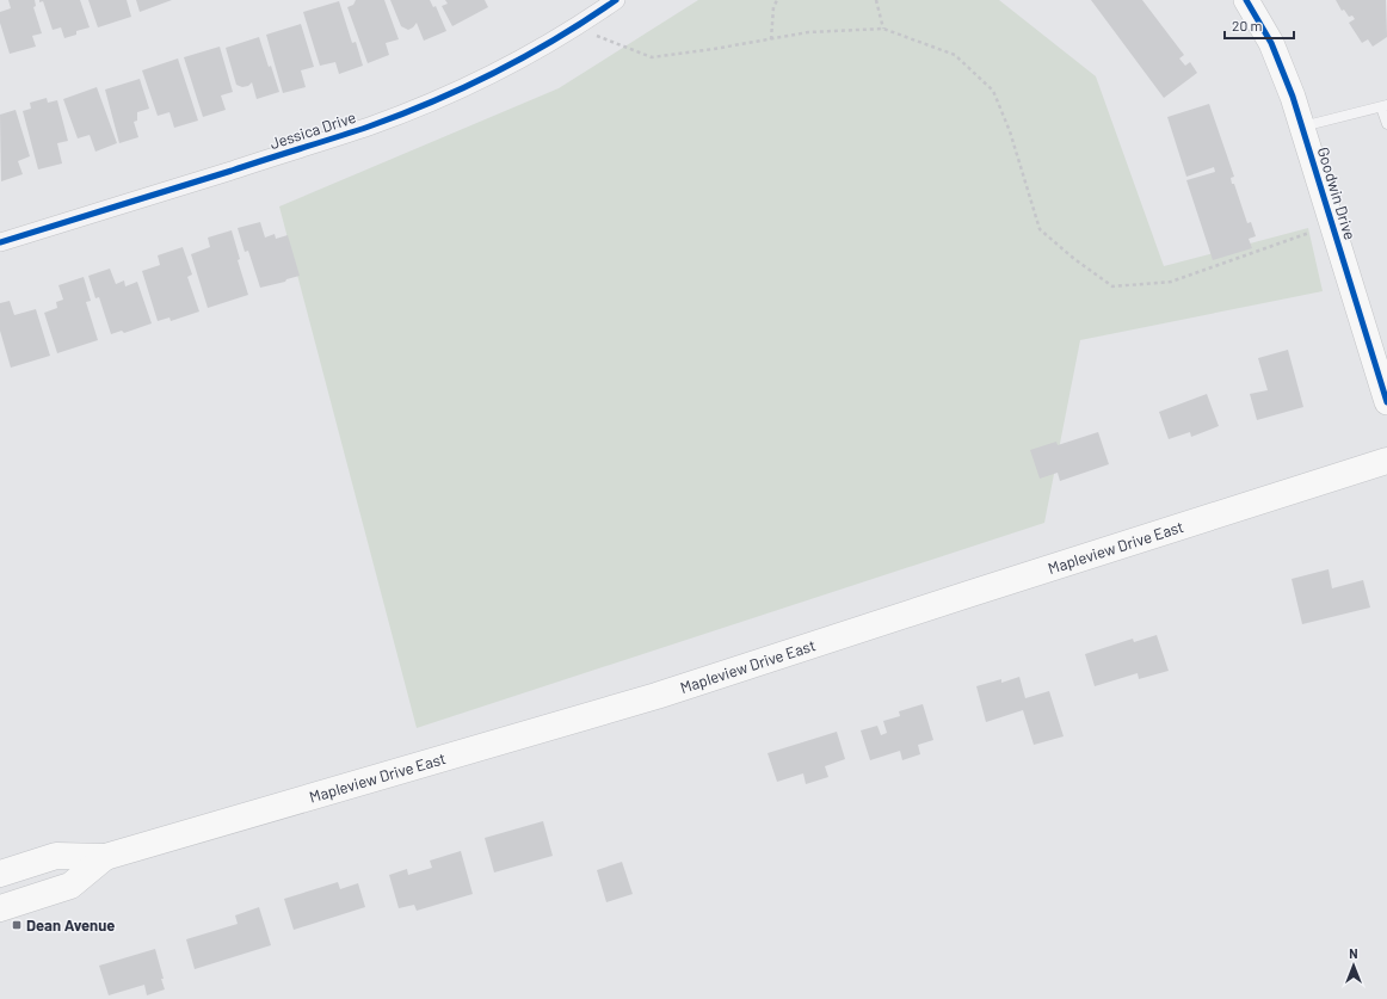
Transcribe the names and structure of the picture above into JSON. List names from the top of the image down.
{
  "streets": {
    "main road": ["Mapleview Drive East"],
    "street": ["Jessica Drive", "Goodwin Drive"]
  },
  "places": {
    "transit": ["Dean Avenue"]
  },
  "scale_bar": "20 m",
  "north": "top"
}
